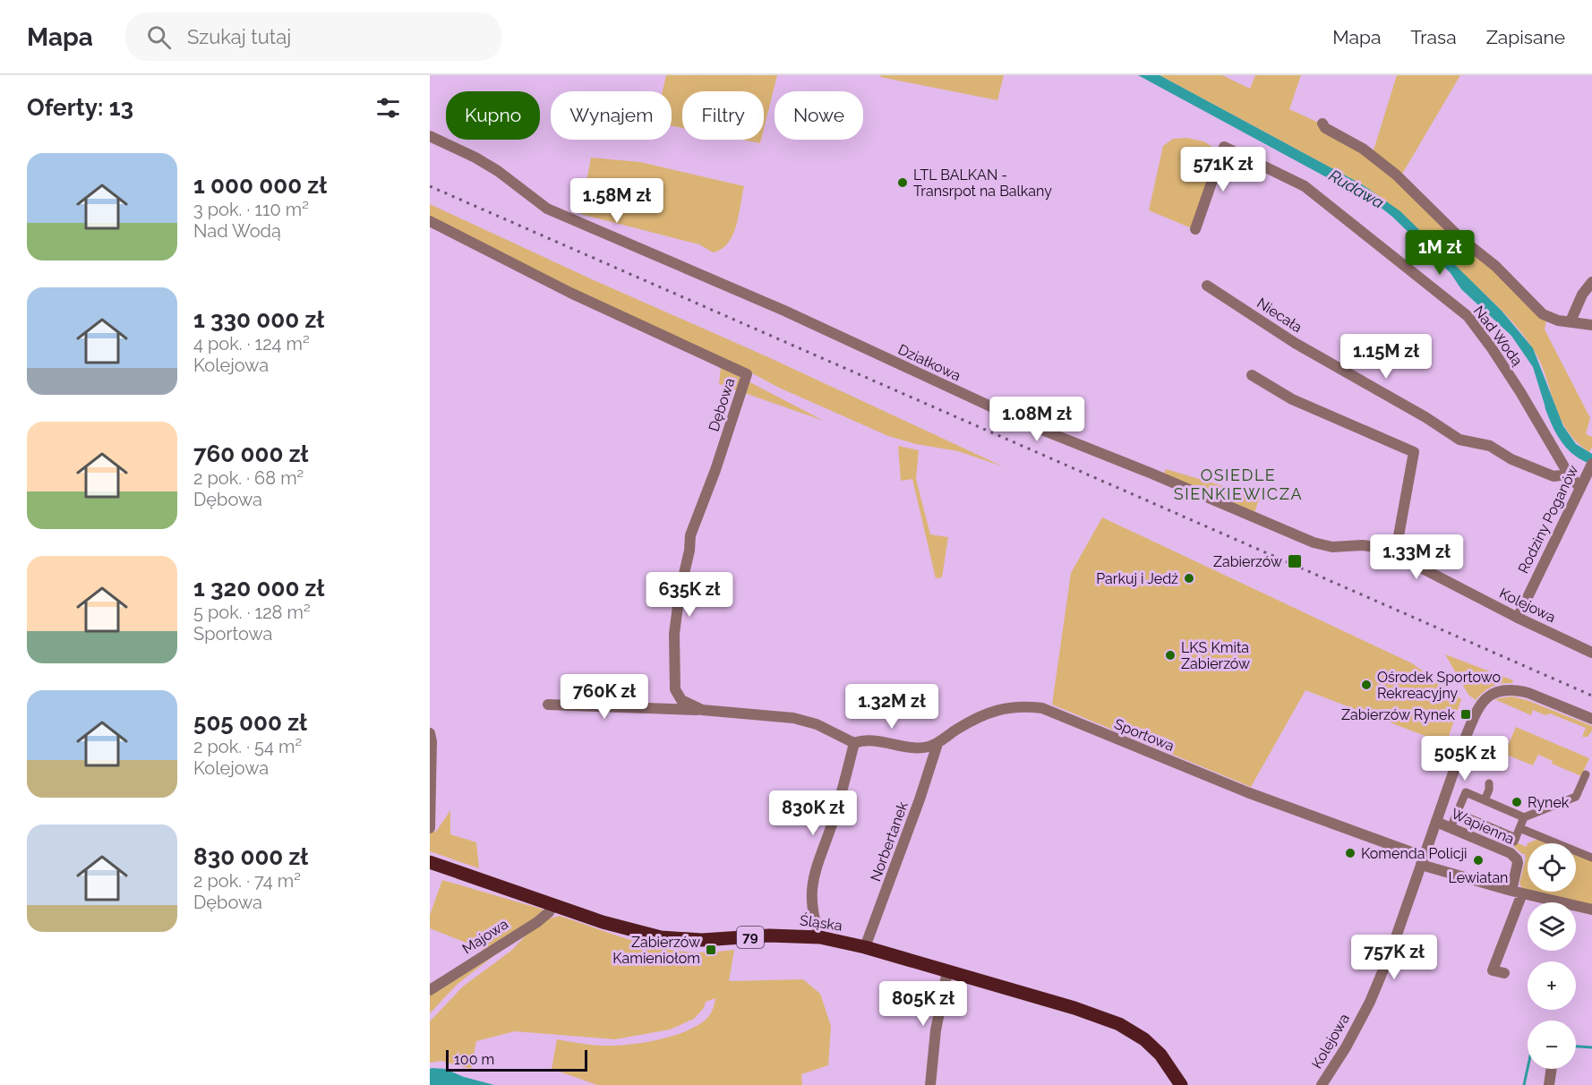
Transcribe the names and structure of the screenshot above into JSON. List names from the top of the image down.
{
  "streets": {
    "main road": ["Śląska", "79"],
    "street": [
      "Niecała",
      "Nad Wodą",
      "Działkowa",
      "Dębowa",
      "Rodziny Poganów",
      "Kolejowa",
      "Sportowa",
      "Wapienna",
      "Norbertanek",
      "Majowa"
    ]
  },
  "crossings": [
    ["Niecała", "Nad Wodą"],
    ["Nad Wodą", "Rodziny Poganów"],
    ["Działkowa", "Kolejowa"],
    ["Rodziny Poganów", "Kolejowa"],
    ["Kolejowa", "Sportowa"],
    ["Kolejowa", "Wapienna"],
    ["Sportowa", "Norbertanek"],
    ["Norbertanek", "Śląska"],
    ["Śląska", "Majowa"]
  ],
  "districts": ["OSIEDLE SIENKIEWICZA"],
  "water": ["Rudawa"],
  "places": {
    "other": [
      "LTL BALKAN - Transrpot na Balkany",
      "Parkuj i Jedź",
      "LKS Kmita Zabierzów",
      "Ośrodek Sportowo Rekreacyjny",
      "Rynek",
      "Komenda Policji",
      "Lewiatan"
    ],
    "transit": ["Zabierzów", "Zabierzów Rynek", "Zabierzów Kamieniołom"]
  },
  "scale_bar": "100 m",
  "page": {
    "header": "Mapa",
    "search": "Szukaj tutaj",
    "nav": ["Mapa", "Trasa", "Zapisane"],
    "heading": "Oferty: 13",
    "chip": [
      "Kupno",
      "Wynajem",
      "Filtry",
      "Nowe"
    ],
    "list": [
      {
        "name": "1 000 000 zł",
        "note": "3 pok. · 110 m² · Nad Wodą"
      },
      {
        "name": "1 330 000 zł",
        "note": "4 pok. · 124 m² · Kolejowa"
      },
      {
        "name": "760 000 zł",
        "note": "2 pok. · 68 m² · Dębowa"
      },
      {
        "name": "1 320 000 zł",
        "note": "5 pok. · 128 m² · Sportowa"
      },
      {
        "name": "505 000 zł",
        "note": "2 pok. · 54 m² · Kolejowa"
      },
      {
        "name": "830 000 zł",
        "note": "2 pok. · 74 m² · Dębowa"
      }
    ],
    "price": [
      "571K zł",
      "1.58M zł",
      "1M zł",
      "1.15M zł",
      "1.08M zł",
      "1.33M zł",
      "635K zł",
      "760K zł",
      "1.32M zł",
      "505K zł",
      "830K zł",
      "757K zł",
      "805K zł"
    ],
    "map_buttons": ["+", "−"],
    "scale": "100 m"
  }
}
